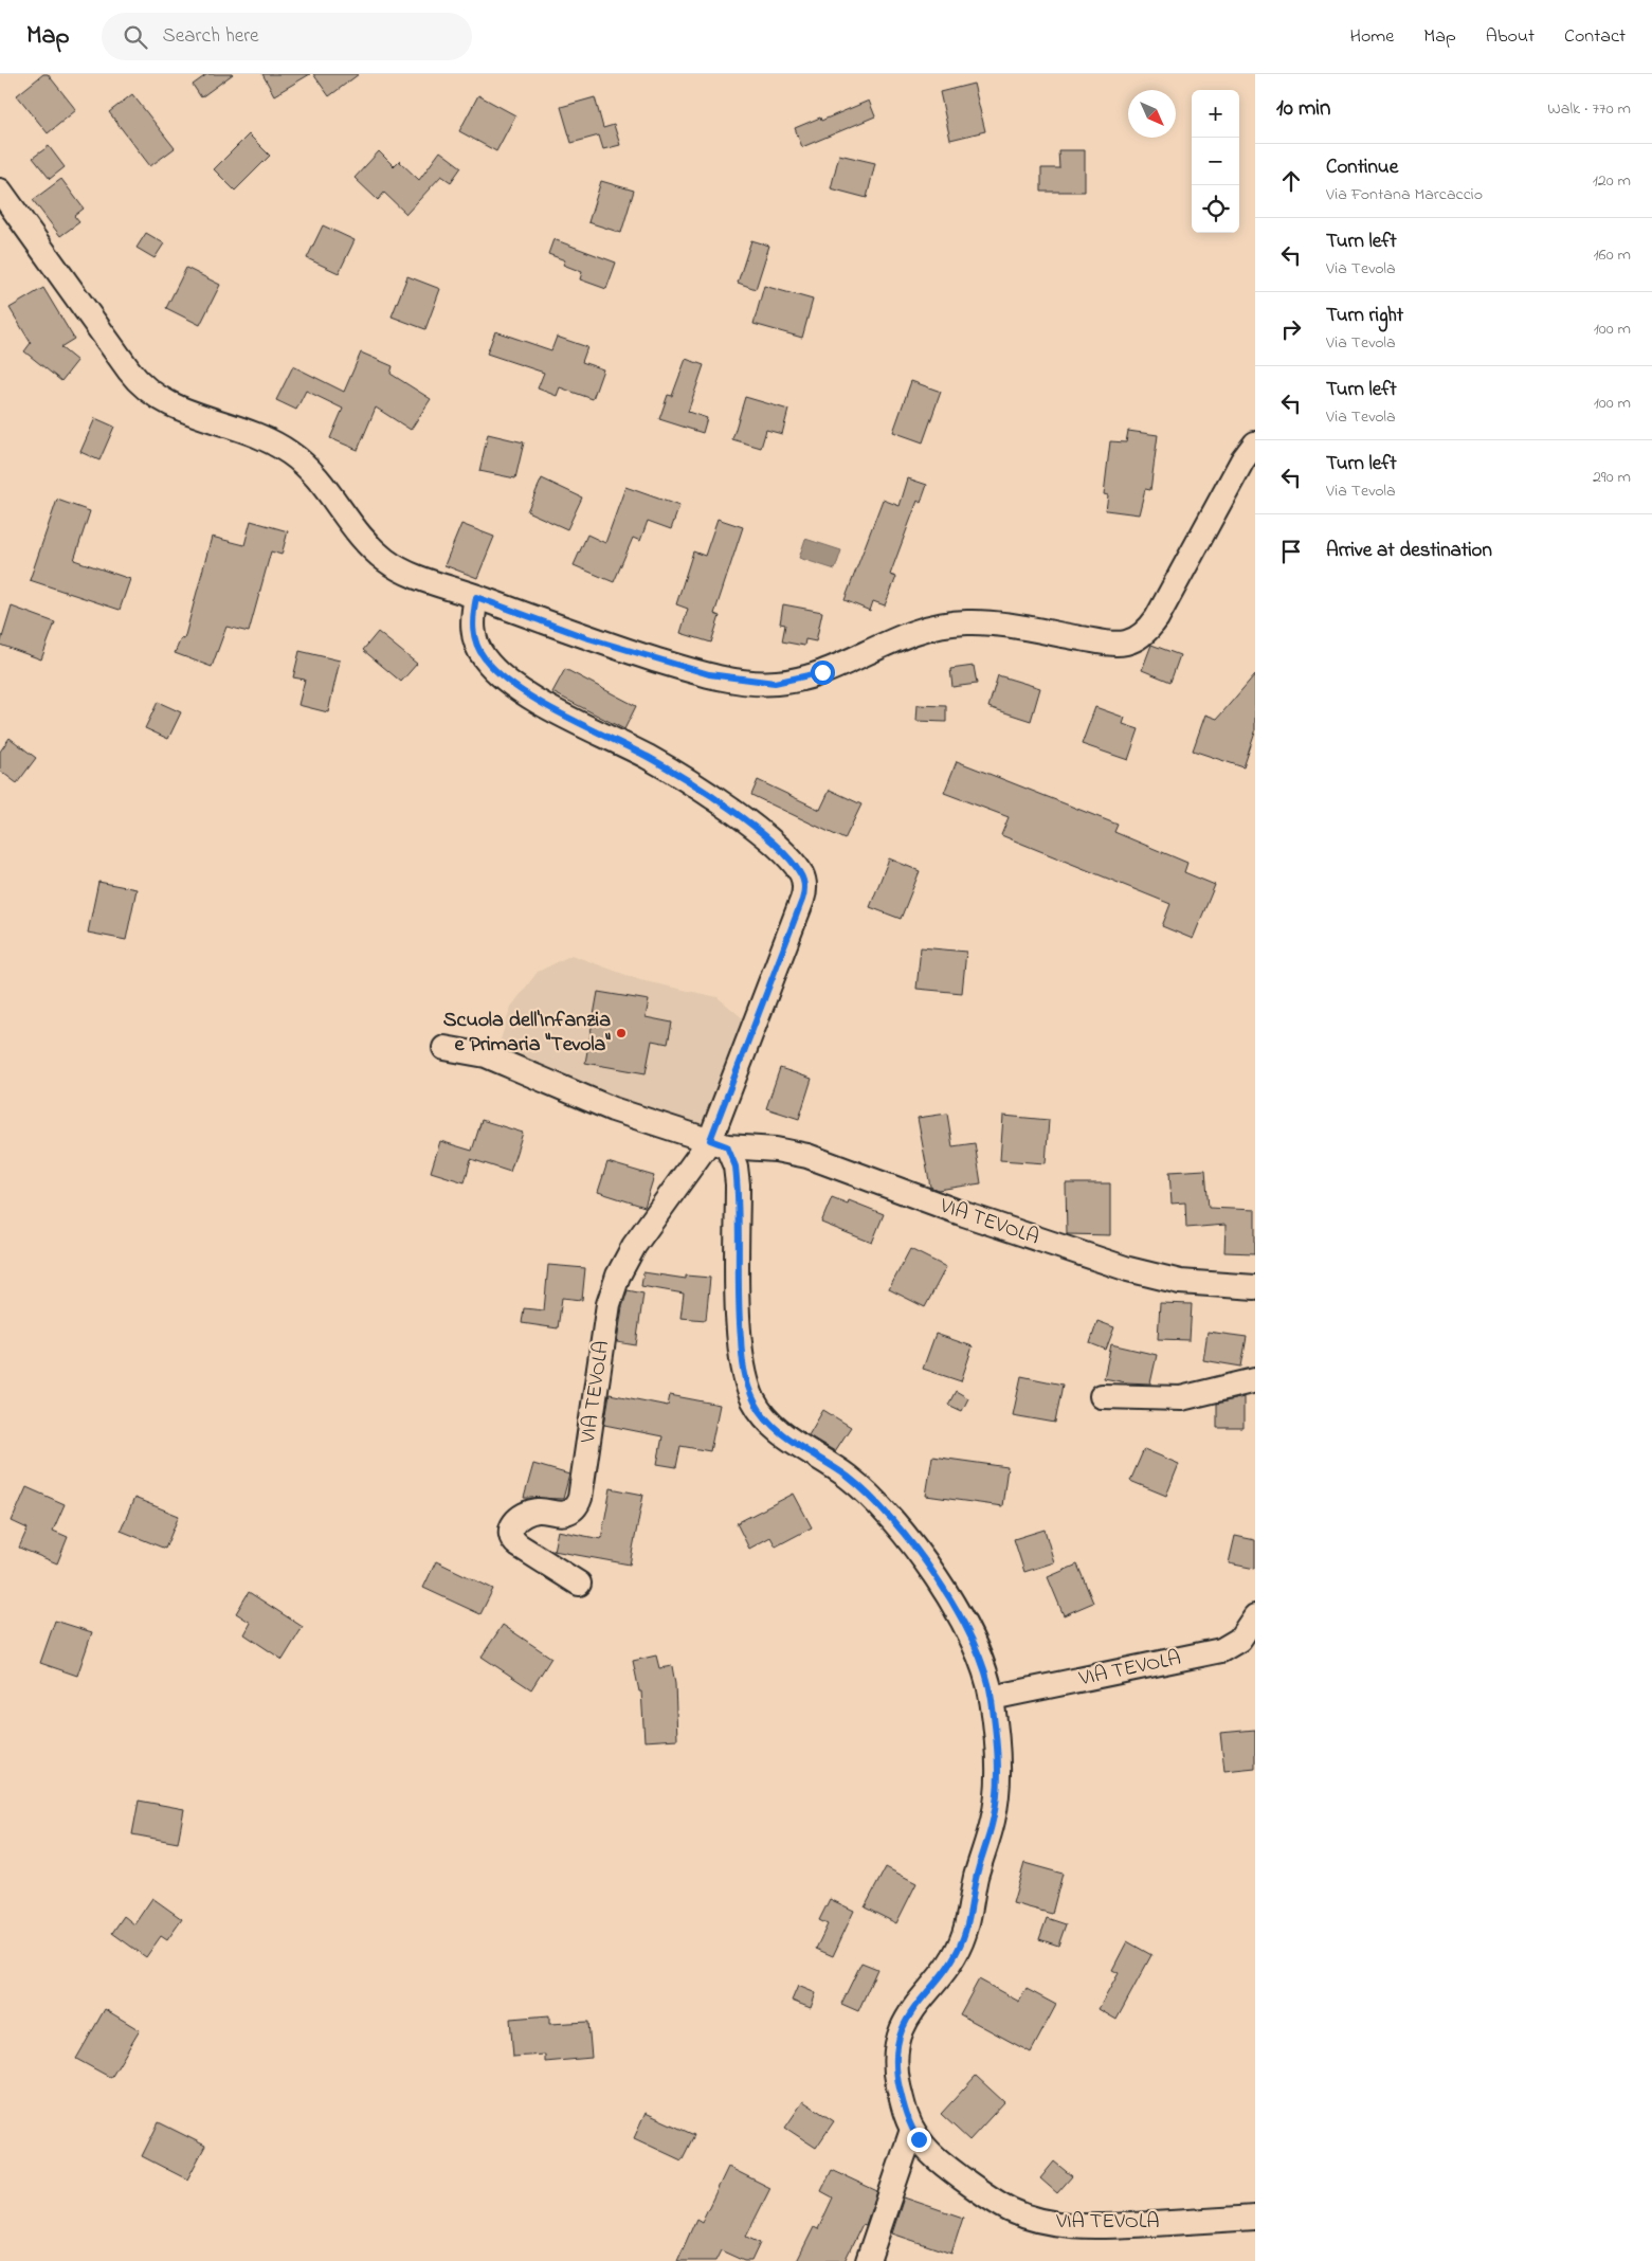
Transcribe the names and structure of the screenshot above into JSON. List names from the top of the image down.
{
  "streets": {
    "street": ["VIA TEVOLA"]
  },
  "places": ["Scuola dell'Infanzia e Primaria \"Tevola\""],
  "north": "bottom right",
  "page": {
    "header": "Map",
    "search": "Search here",
    "nav": [
      "Home",
      "Map",
      "About",
      "Contact"
    ],
    "heading": ["10 min", "Walk · 770 m"],
    "map_buttons": ["+", "−"],
    "list": [
      ["Continue", "Via Fontana Marcaccio", "120 m"],
      ["Turn left", "Via Tevola", "160 m"],
      ["Turn right", "Via Tevola", "100 m"],
      ["Turn left", "Via Tevola", "100 m"],
      ["Turn left", "Via Tevola", "290 m"],
      "Arrive at destination"
    ]
  }
}
